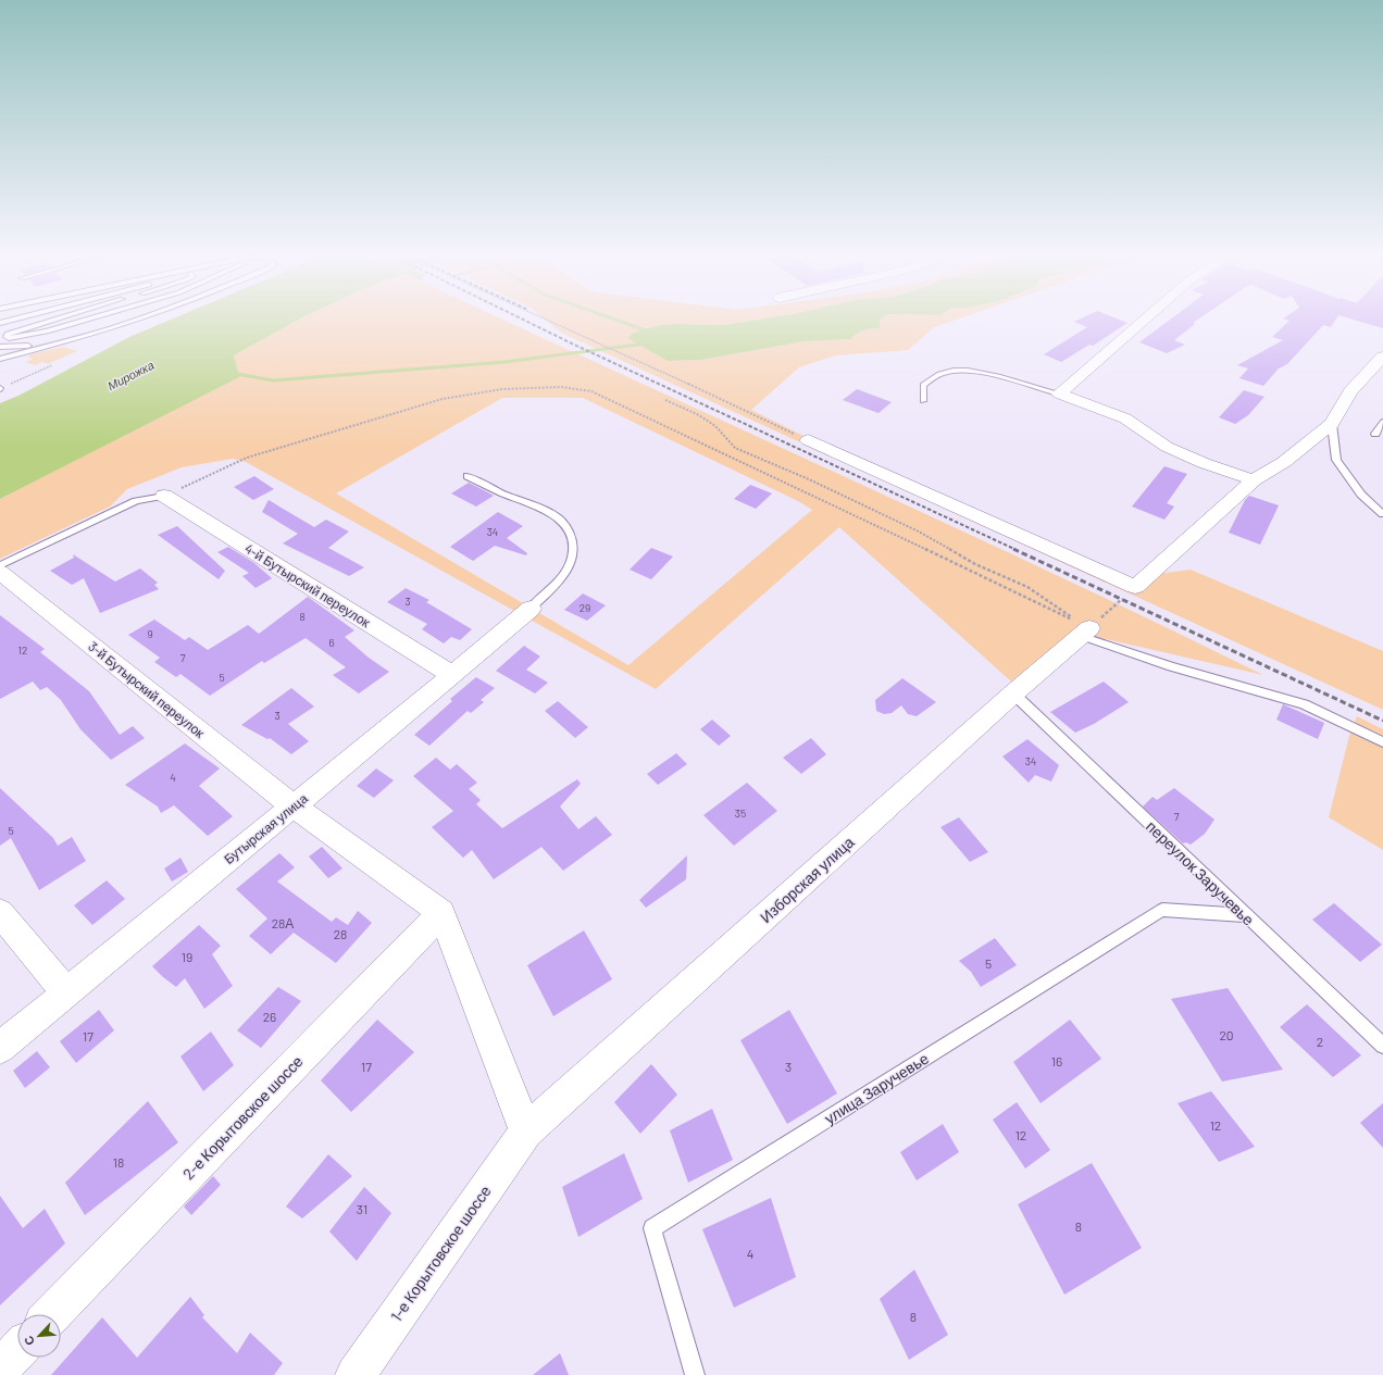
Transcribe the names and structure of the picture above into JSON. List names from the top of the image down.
{
  "streets": {
    "street": [
      "4-й Бутырский переулок",
      "3-й Бутырский переулок",
      "Бутырская улица",
      "Изборская улица",
      "2-е Корытовское шоссе",
      "1-е Корытовское шоссе"
    ],
    "lane": ["переулок Заручевье", "улица Заручевье"]
  },
  "crossings": [
    ["4-й Бутырский переулок", "Бутырская улица"],
    ["3-й Бутырский переулок", "Бутырская улица"],
    ["3-й Бутырский переулок", "2-е Корытовское шоссе"],
    ["переулок Заручевье", "Изборская улица"],
    ["переулок Заручевье", "улица Заручевье"],
    ["Изборская улица", "1-е Корытовское шоссе"]
  ],
  "water": ["Мирожка"],
  "house_numbers": [
    "34",
    "3",
    "29",
    "8",
    "9",
    "6",
    "12",
    "7",
    "5",
    "3",
    "34",
    "4",
    "35",
    "7",
    "5",
    "28А",
    "28",
    "19",
    "5",
    "26",
    "20",
    "17",
    "2",
    "16",
    "17",
    "3",
    "12",
    "12",
    "18",
    "31",
    "8",
    "4",
    "8"
  ],
  "north": "bottom left"
}
